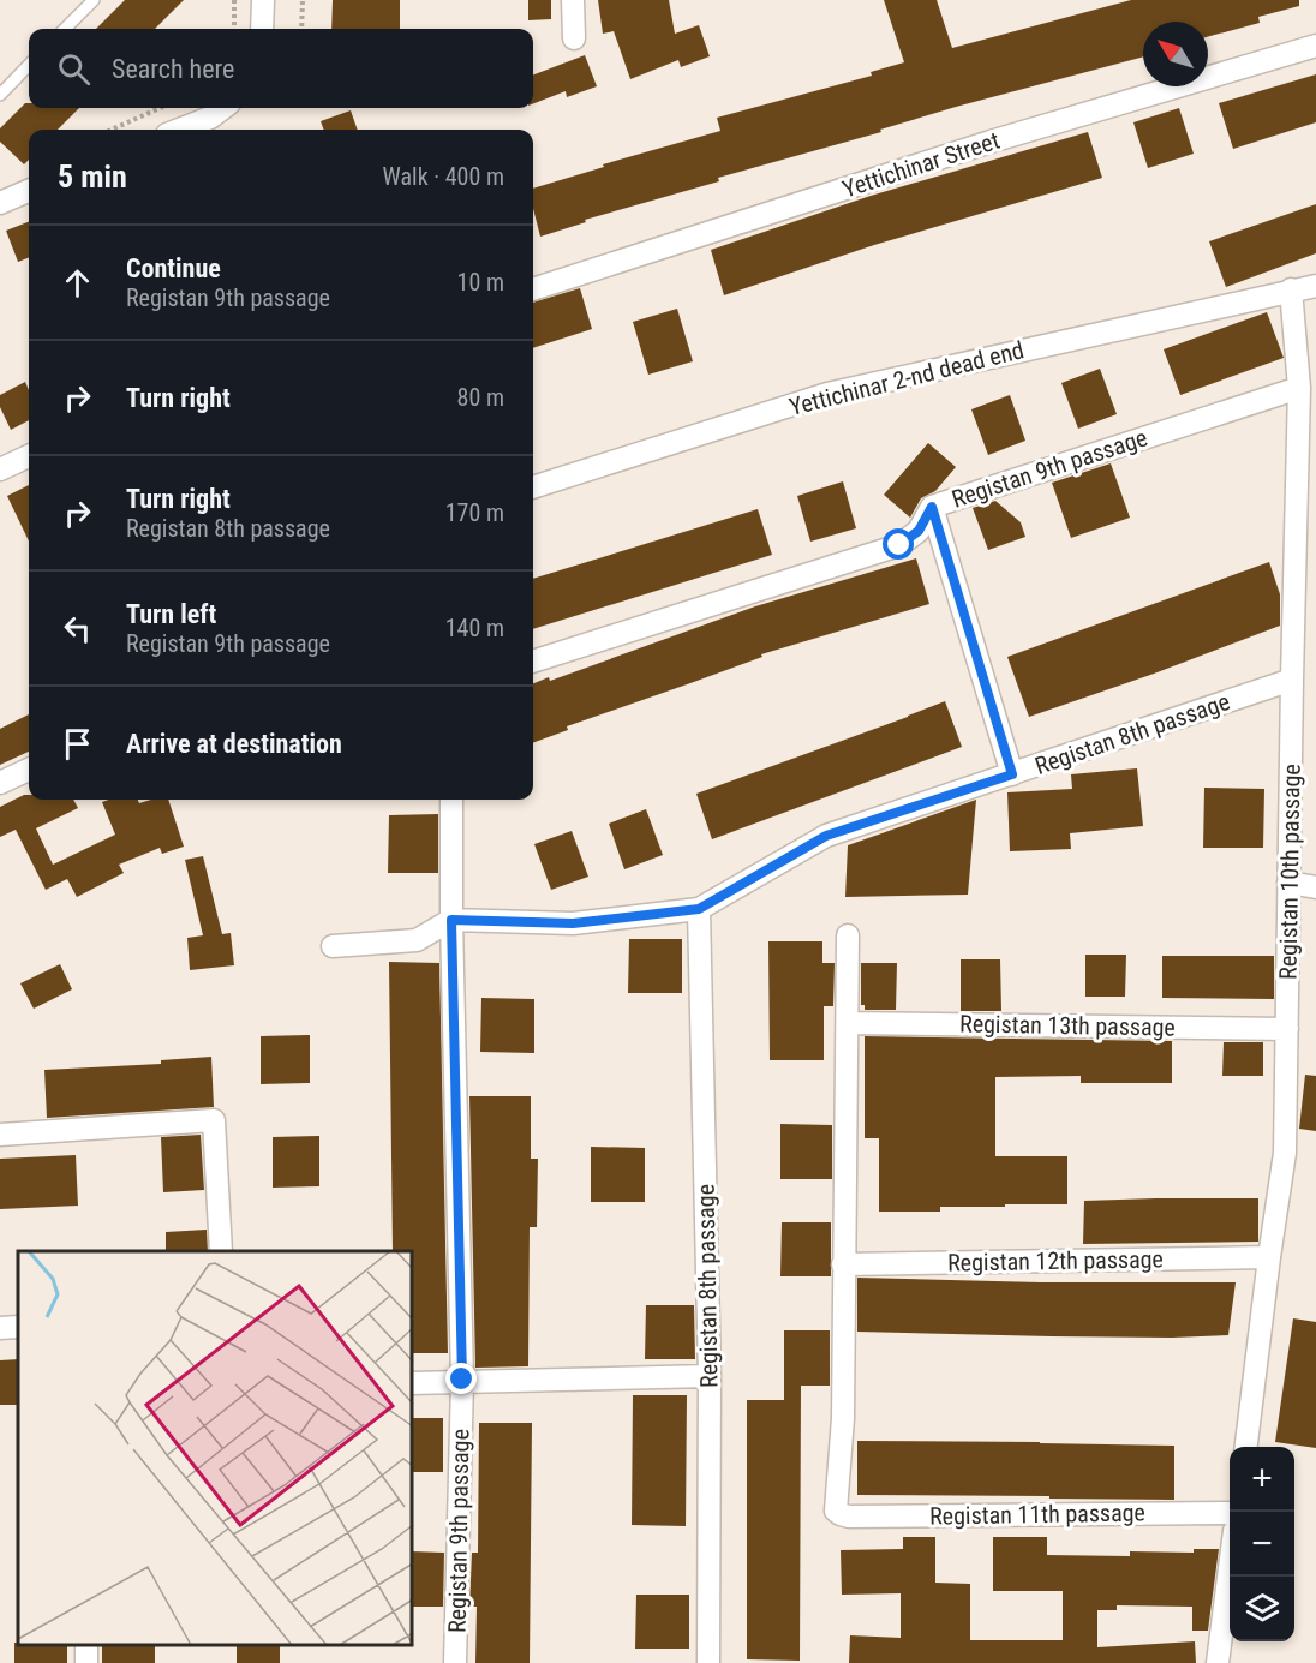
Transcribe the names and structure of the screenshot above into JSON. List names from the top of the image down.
{
  "streets": {
    "street": [
      "Yettichinаr Street",
      "Yettichinаr 2-nd dead end",
      "Registan 9th passage",
      "Registan 8th passage",
      "Registan 10th passage",
      "Registan 13th passage",
      "Registan 12th passage",
      "Registan 11th passage"
    ]
  },
  "crossings": [
    ["Yettichinаr 2-nd dead end", "Registan 10th passage"],
    ["Registan 9th passage", "Registan 8th passage"],
    ["Registan 9th passage", "Registan 10th passage"],
    ["Registan 8th passage", "Registan 10th passage"],
    ["Registan 10th passage", "Registan 13th passage"],
    ["Registan 10th passage", "Registan 12th passage"],
    ["Registan 12th passage", "Registan 11th passage"]
  ],
  "north": "top left",
  "page": {
    "search": "Search here",
    "heading": ["5 min", "Walk · 400 m"],
    "list": [
      ["Continue", "Registan 9th passage", "10 m"],
      ["Turn right", "80 m"],
      ["Turn right", "Registan 8th passage", "170 m"],
      ["Turn left", "Registan 9th passage", "140 m"],
      "Arrive at destination"
    ],
    "map_buttons": ["+", "−"]
  }
}
